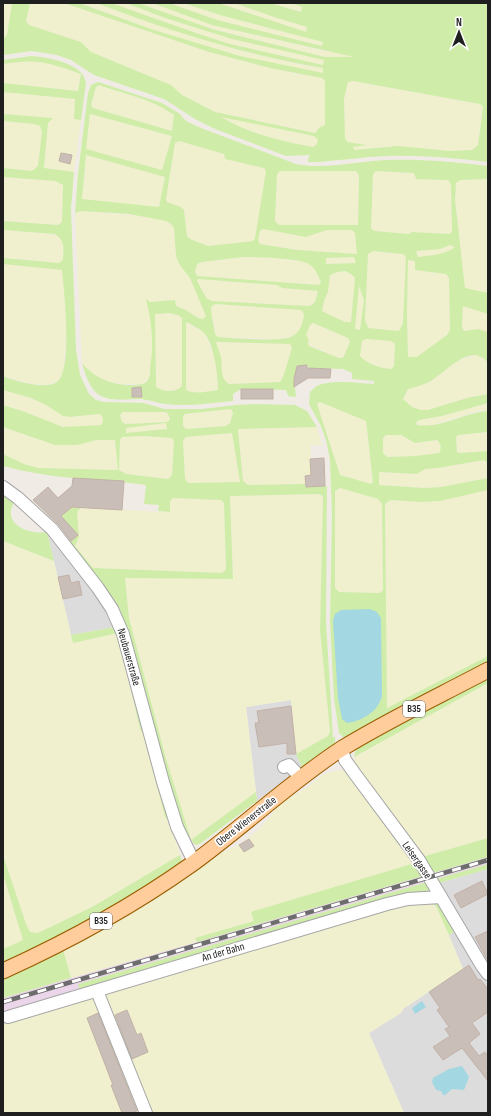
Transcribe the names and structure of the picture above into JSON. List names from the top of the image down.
{
  "streets": {
    "main road": ["B35", "Obere Wienerstraße"],
    "street": ["Neubauerstraße", "Leisergasse", "An der Bahn"]
  },
  "crossings": [
    ["Neubauerstraße", "Obere Wienerstraße"],
    ["Obere Wienerstraße", "Leisergasse"],
    ["Leisergasse", "An der Bahn"]
  ],
  "north": "top"
}
